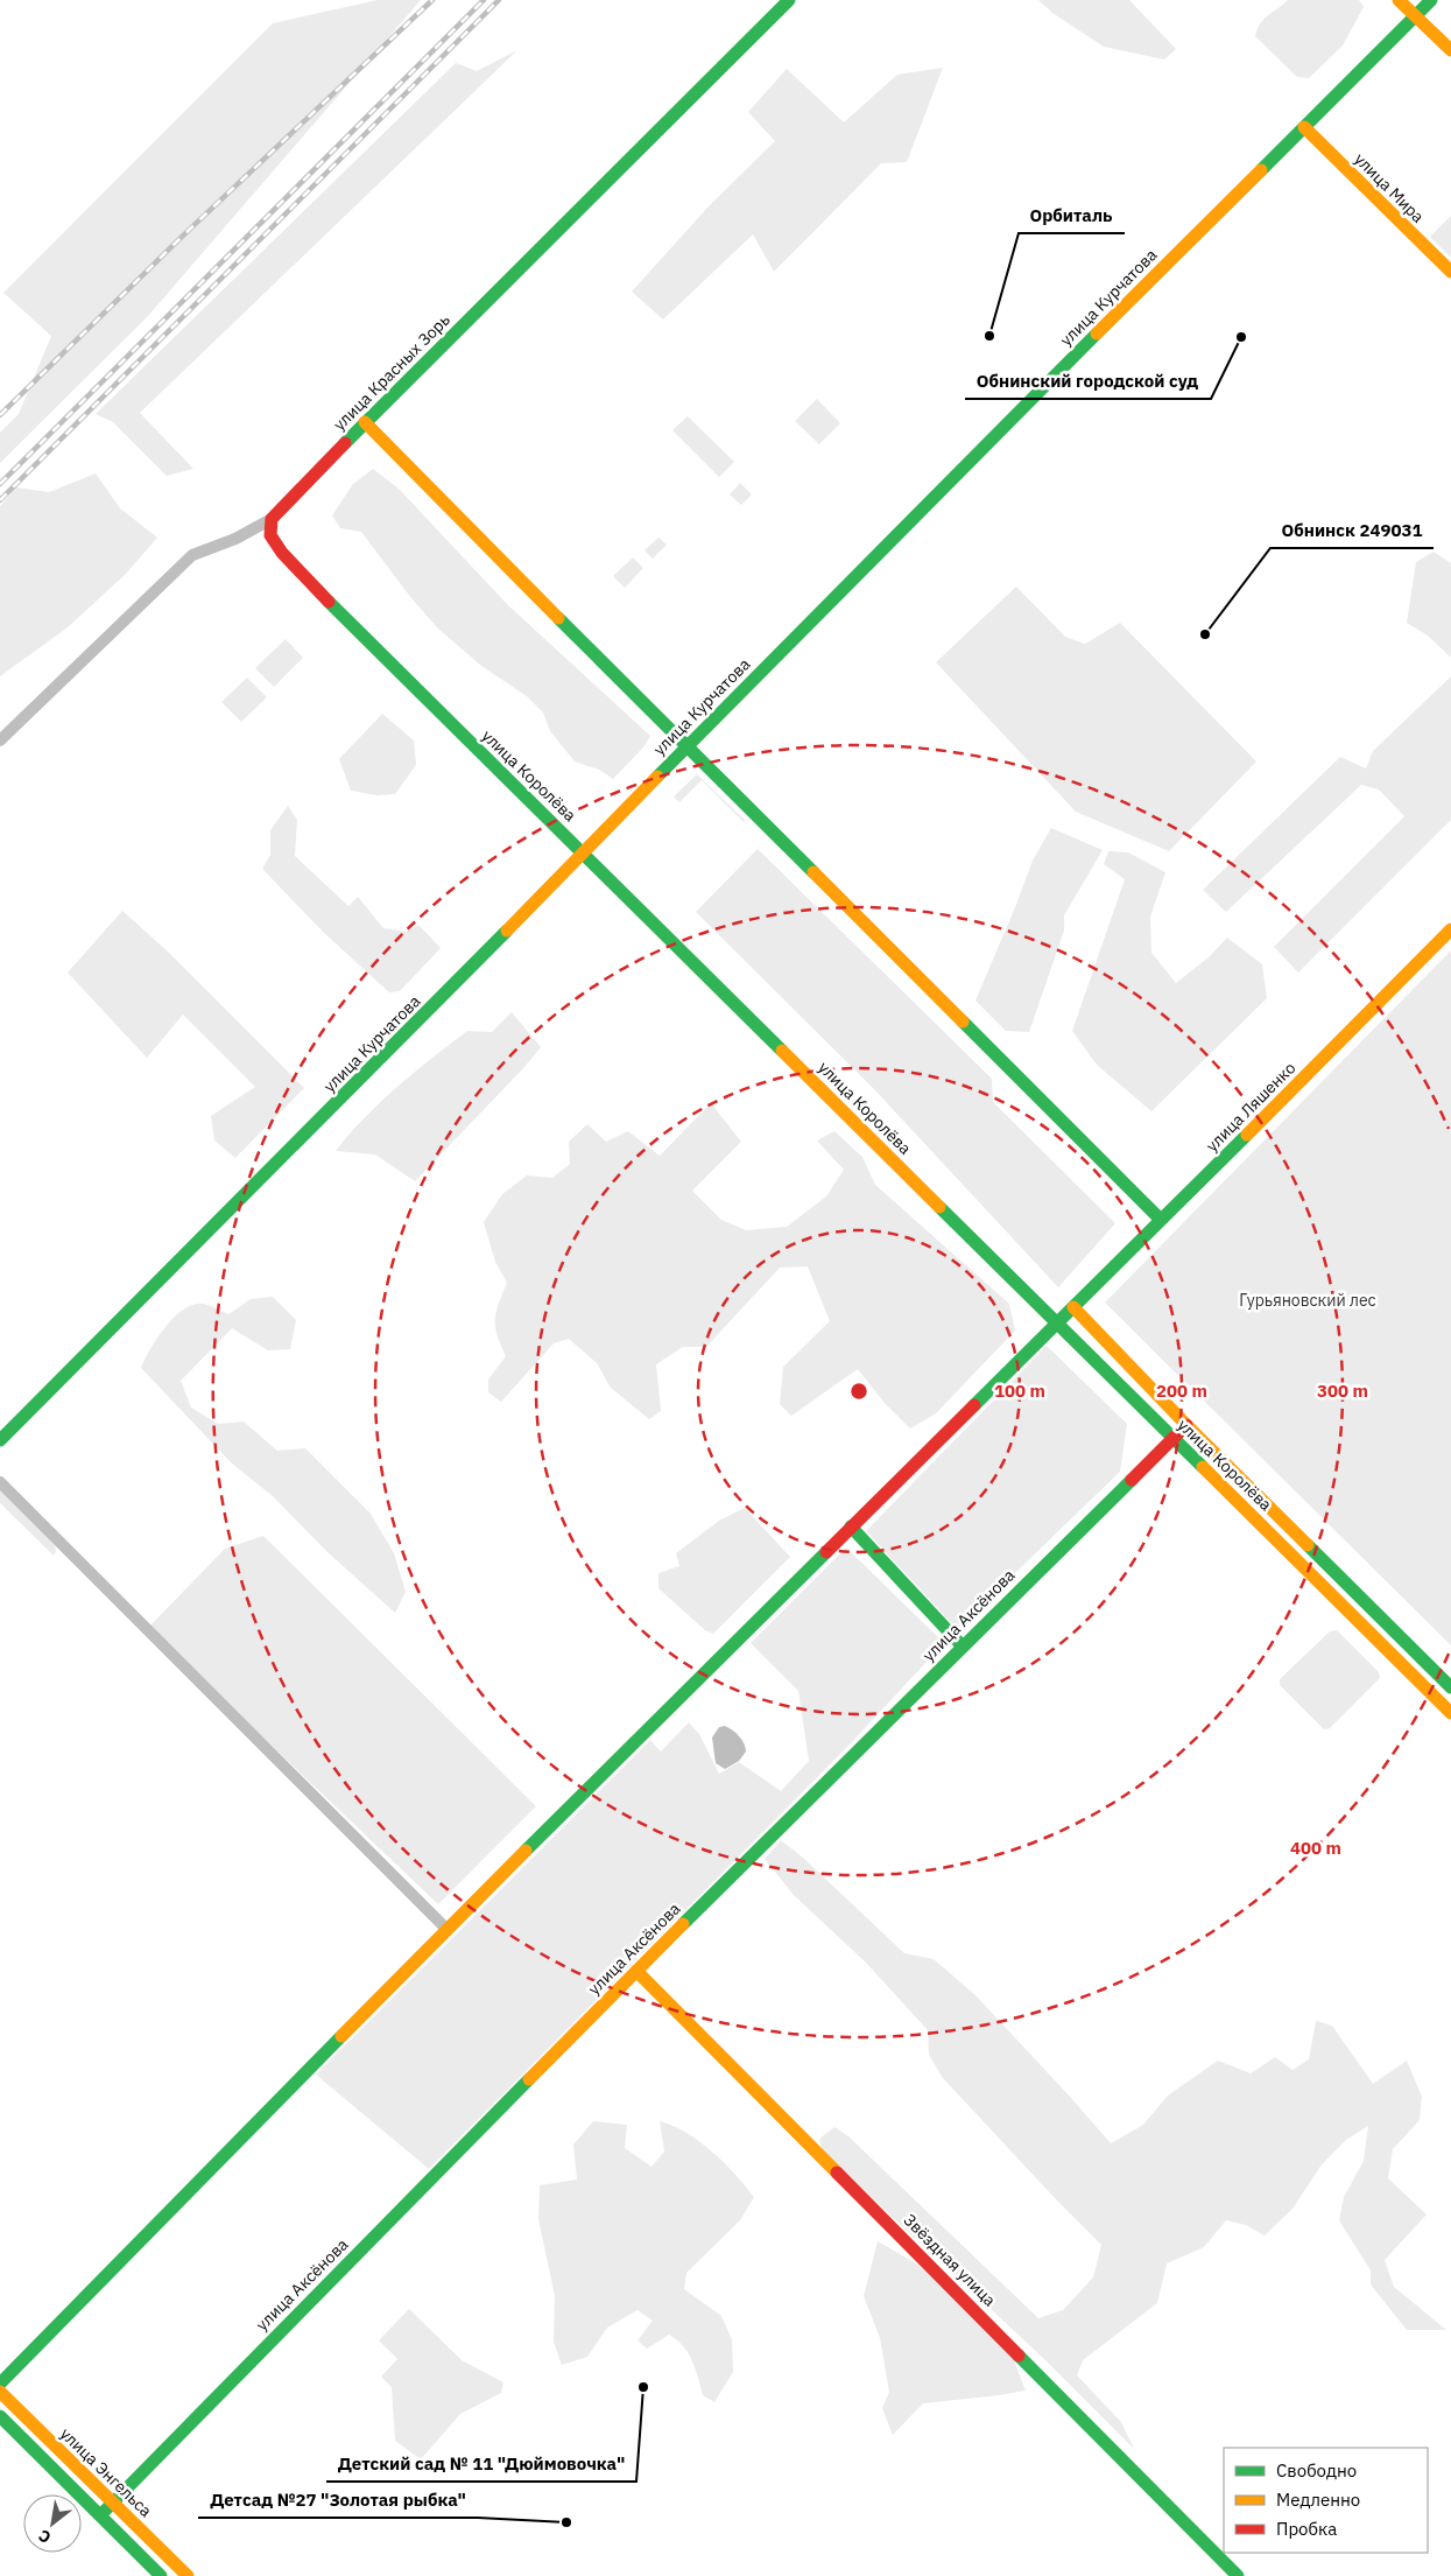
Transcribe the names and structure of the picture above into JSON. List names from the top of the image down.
{
  "streets": {
    "main road": [
      "улица Мира",
      "улица Курчатова",
      "улица Красных Зорь",
      "улица Королёва",
      "улица Ляшенко",
      "улица Аксёнова",
      "Звёздная улица",
      "улица Энгельса"
    ]
  },
  "crossings": [
    ["улица Мира", "улица Курчатова"],
    ["улица Курчатова", "улица Королёва"],
    ["улица Красных Зорь", "улица Королёва"],
    ["улица Королёва", "улица Ляшенко"],
    ["улица Королёва", "улица Аксёнова"],
    ["улица Аксёнова", "Звёздная улица"],
    ["улица Аксёнова", "улица Энгельса"]
  ],
  "parks": ["Гурьяновский лес"],
  "places": [
    "Орбиталь",
    "Обнинский городской суд",
    "Обнинск 249031",
    "Детский сад № 11 \"Дюймовочка\"",
    "Детсад №27 \"Золотая рыбка\""
  ],
  "legend": ["Свободно", "Медленно", "Пробка"],
  "north": "bottom left",
  "rings": [
    "100 m",
    "200 m",
    "300 m",
    "400 m"
  ]
}
